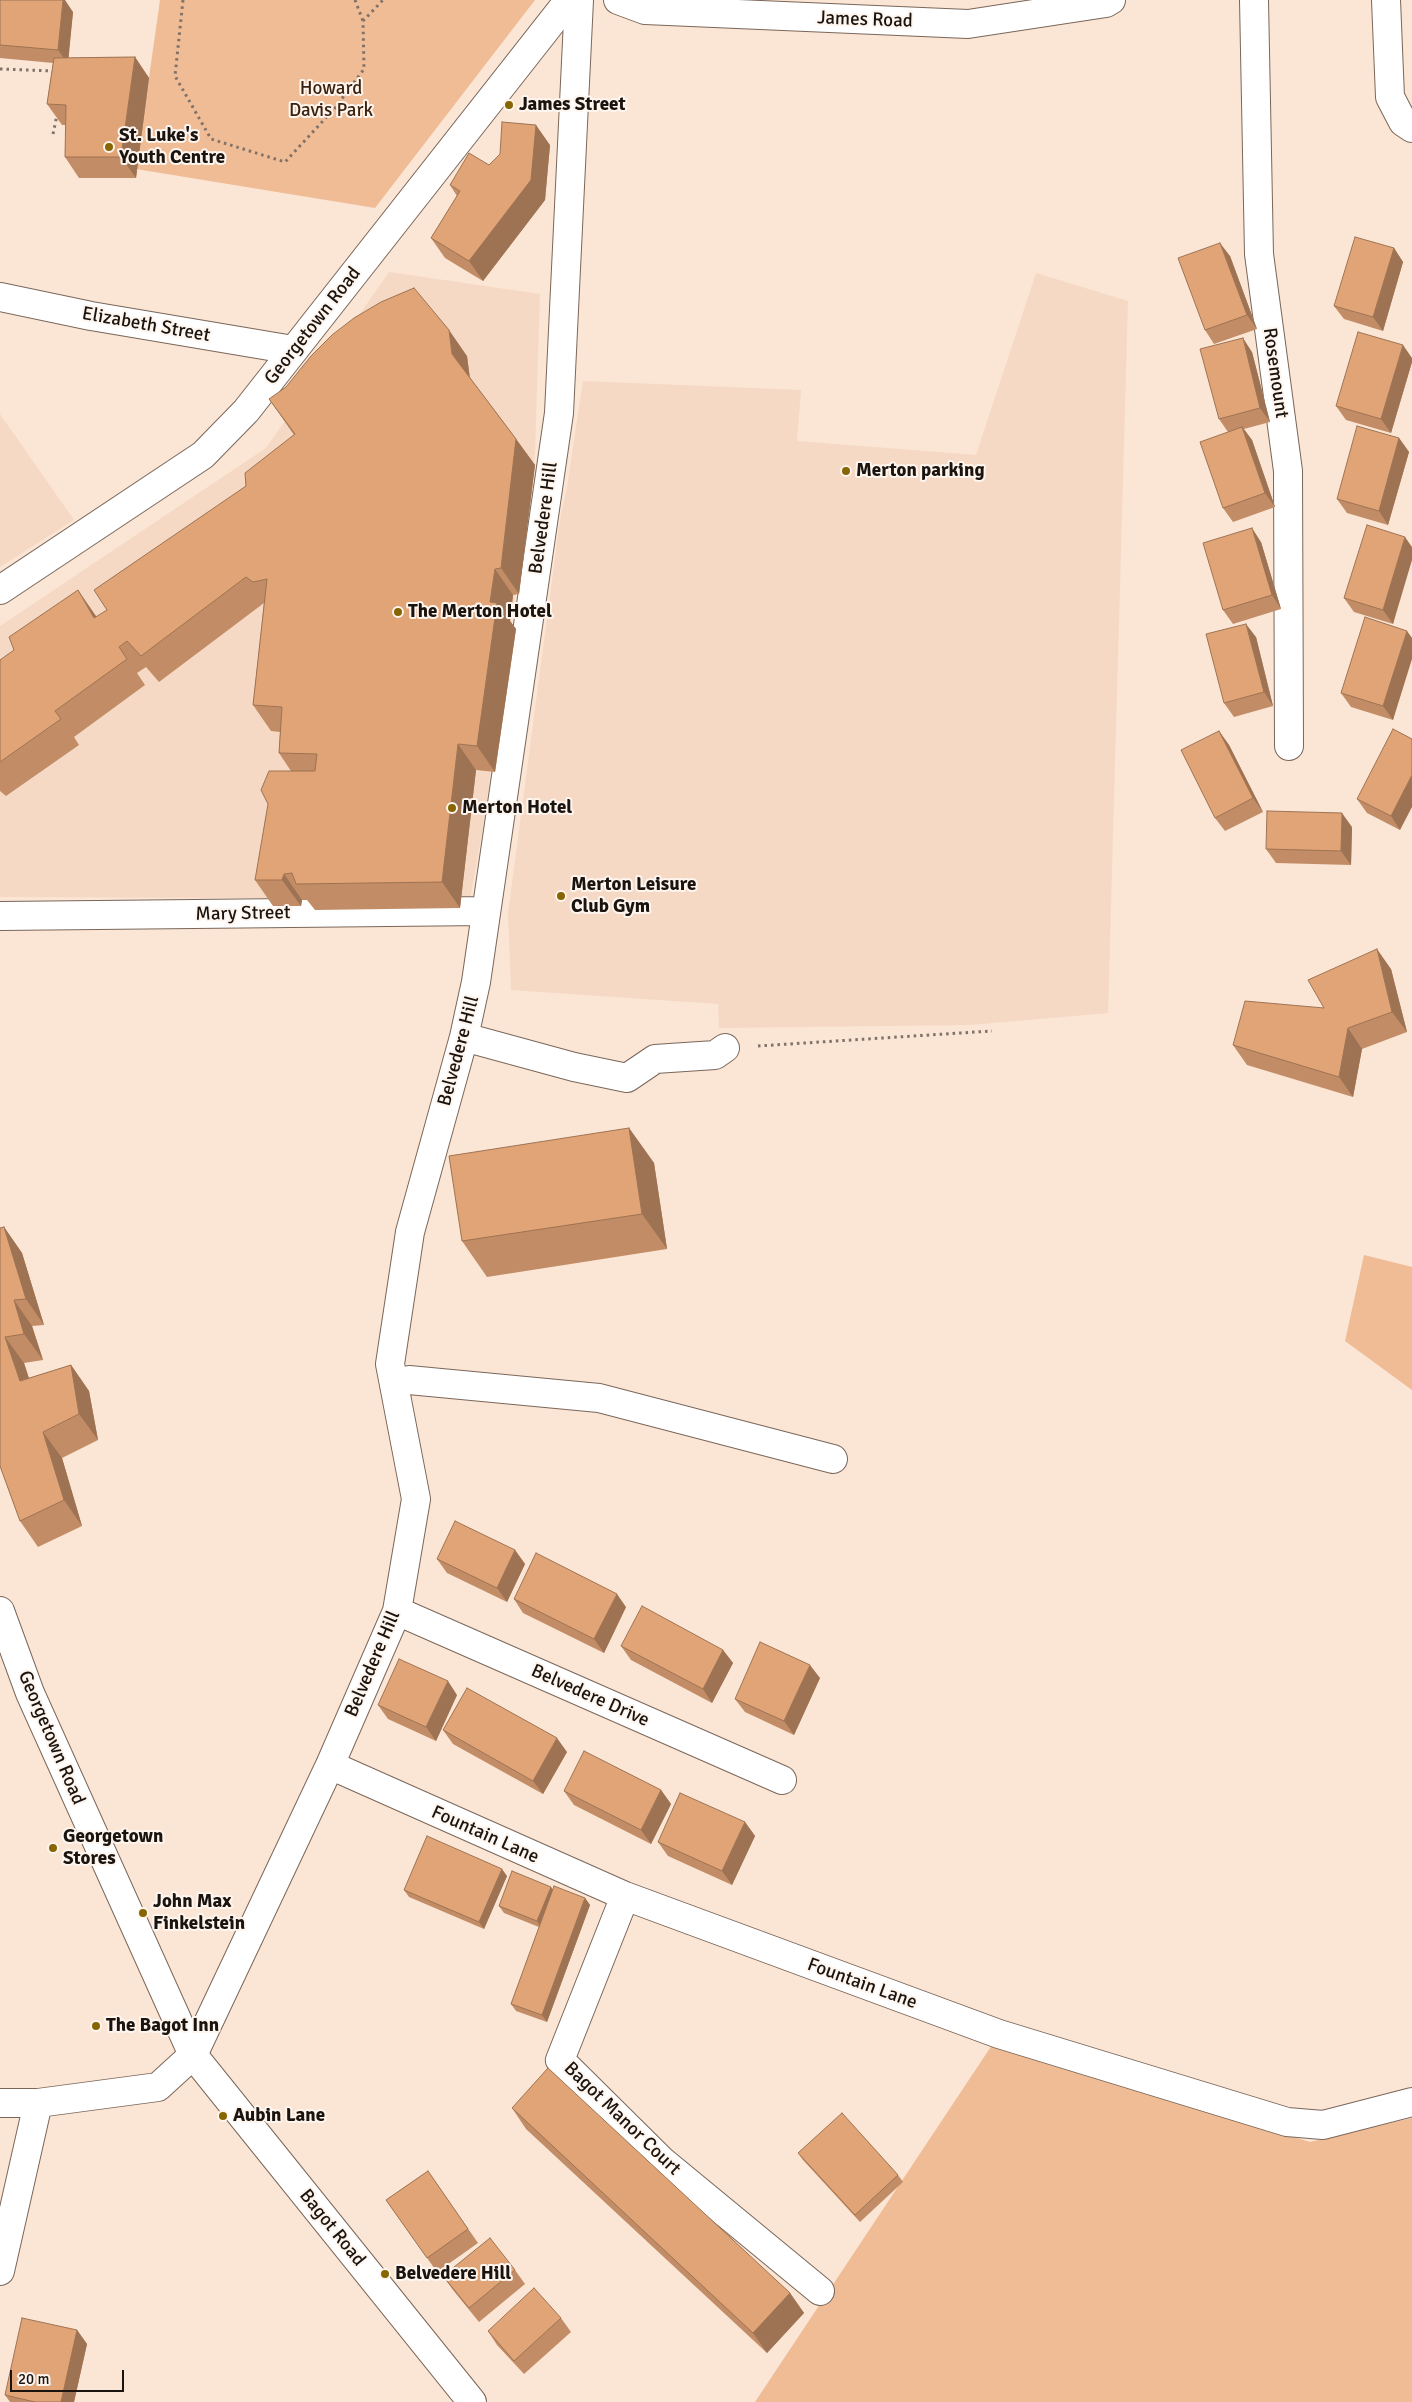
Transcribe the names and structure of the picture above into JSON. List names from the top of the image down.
{
  "streets": {
    "street": [
      "James Road",
      "Elizabeth Street",
      "Georgetown Road",
      "Rosemount",
      "Belvedere Hill",
      "Mary Street",
      "Belvedere Drive",
      "Fountain Lane",
      "Bagot Manor Court",
      "Bagot Road"
    ]
  },
  "crossings": [
    ["Elizabeth Street", "Georgetown Road"],
    ["Georgetown Road", "Belvedere Hill"],
    ["Georgetown Road", "Bagot Road"],
    ["Belvedere Hill", "Mary Street"],
    ["Belvedere Hill", "Belvedere Drive"],
    ["Belvedere Hill", "Fountain Lane"],
    ["Belvedere Hill", "Bagot Road"],
    ["Fountain Lane", "Bagot Manor Court"]
  ],
  "parks": ["Howard Davis Park"],
  "places": [
    "James Street",
    "St. Luke's Youth Centre",
    "Merton parking",
    "The Merton Hotel",
    "Merton Hotel",
    "Merton Leisure Club Gym",
    "Georgetown Stores",
    "John Max Finkelstein",
    "The Bagot Inn",
    "Aubin Lane",
    "Belvedere Hill"
  ],
  "scale_bar": "20 m"
}
